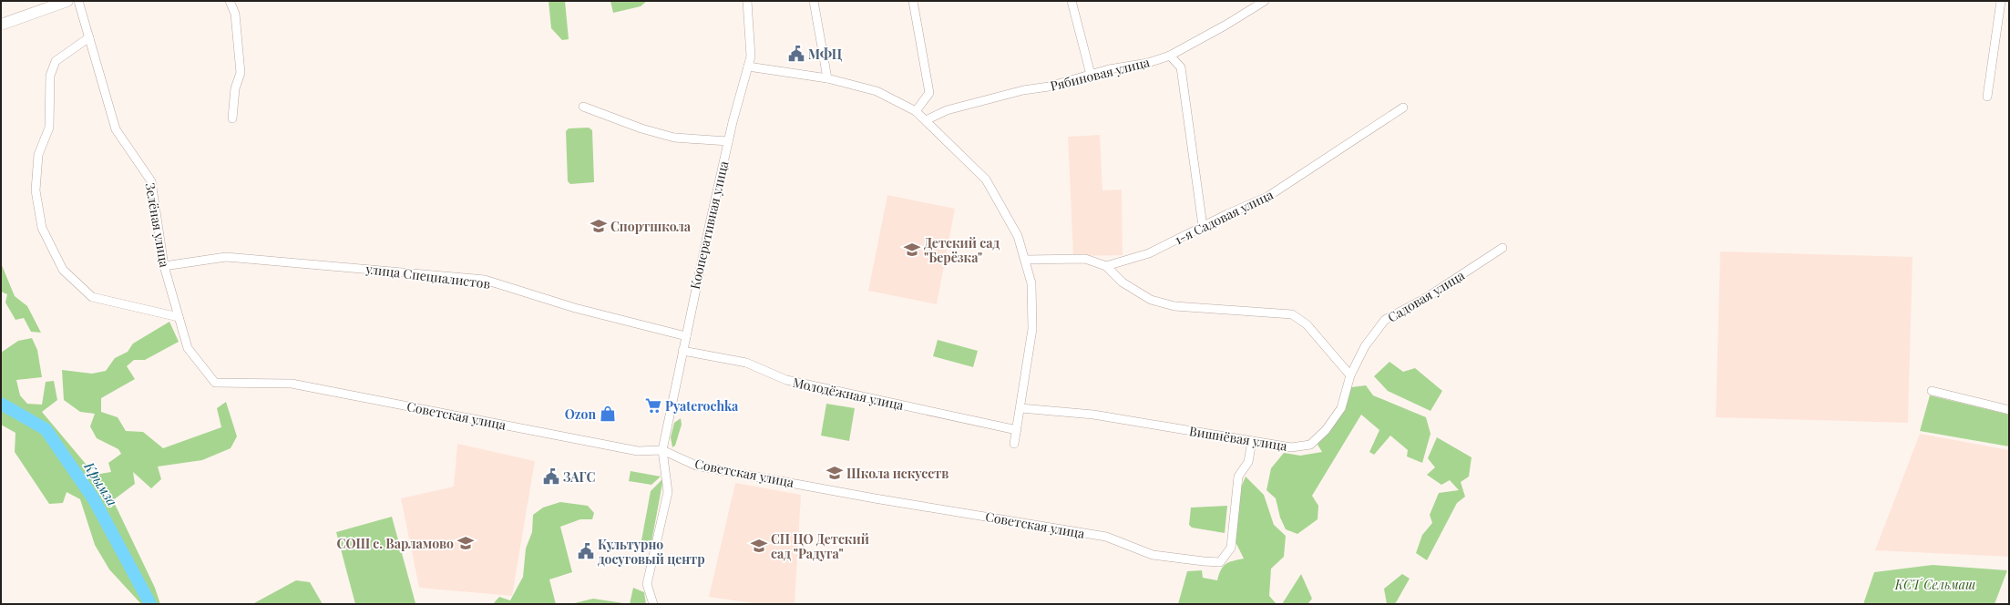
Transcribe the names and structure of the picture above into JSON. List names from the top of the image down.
{
  "streets": {
    "street": [
      "Рябиновая улица",
      "1-я Садовая улица",
      "Зелёная улица",
      "Кооперативная улица",
      "улица Специалистов",
      "Садовая улица",
      "Молодёжная улица",
      "Советская улица",
      "Вишнёвая улица"
    ]
  },
  "crossings": [
    ["Зелёная улица", "улица Специалистов"],
    ["Зелёная улица", "Советская улица"],
    ["Кооперативная улица", "улица Специалистов"],
    ["Кооперативная улица", "Молодёжная улица"],
    ["Кооперативная улица", "Советская улица"],
    ["Садовая улица", "Вишнёвая улица"],
    ["Советская улица", "Вишнёвая улица"]
  ],
  "water": ["Крымза"],
  "parks": ["КСТ Сельмаш"],
  "places": {
    "public building": ["МФЦ", "ЗАГС", "Культурно досуговый центр"],
    "school or university": [
      "Спортшкола",
      "Детский сад \"Берёзка\"",
      "Школа искусств",
      "СОШ с. Варламово",
      "СП ЦО Детский сад \"Радуга\""
    ],
    "supermarket": ["Pyaterochka"],
    "shop": ["Ozon"]
  }
}
